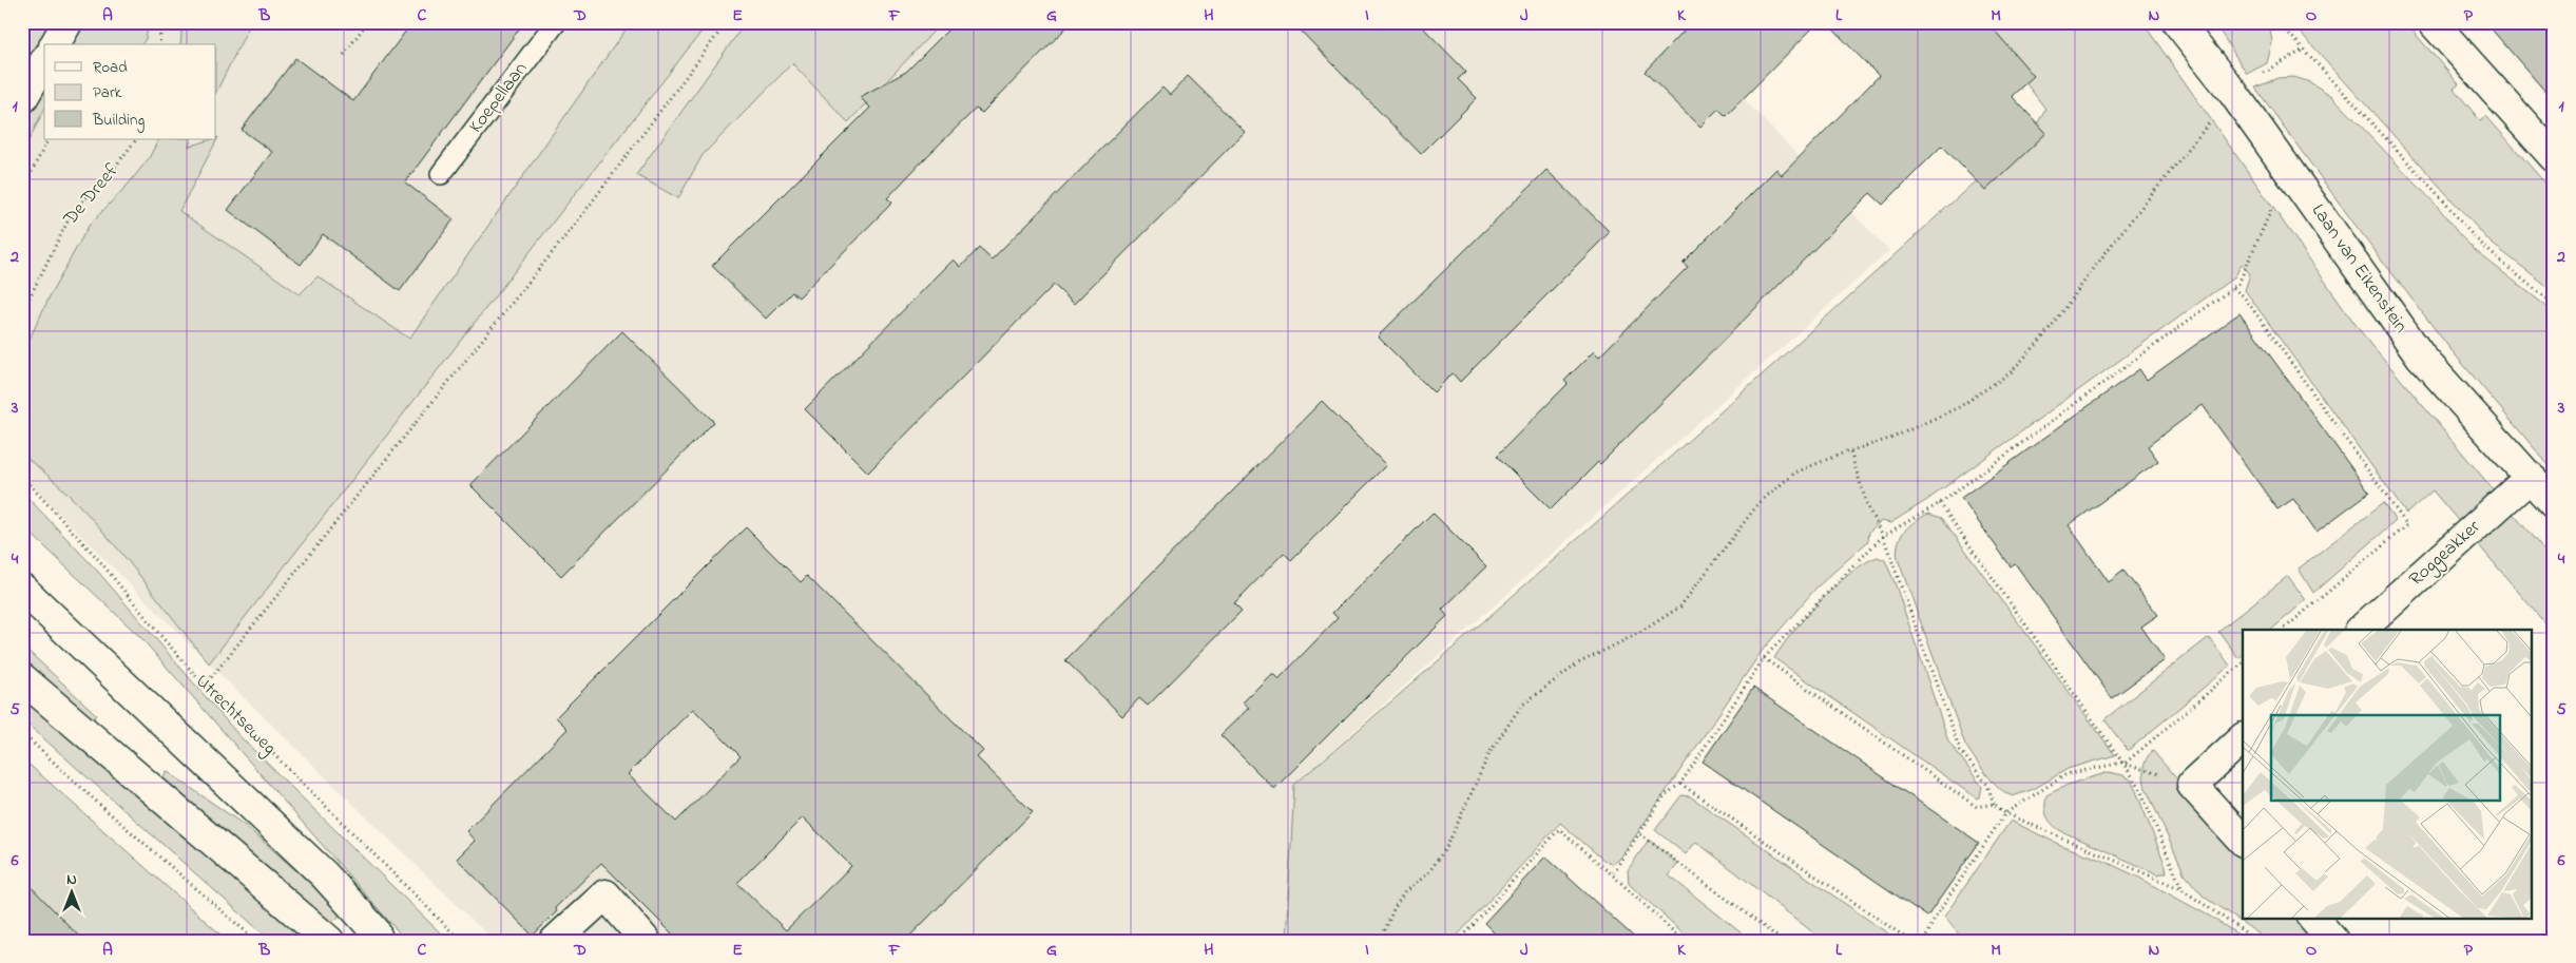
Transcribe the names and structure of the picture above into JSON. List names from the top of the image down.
{
  "streets": {
    "street": ["Laan van Eikenstein", "Roggeakker"],
    "lane": ["Koepellaan"],
    "path": ["De Dreef", "Utrechtseweg"]
  },
  "crossings": [
    ["Laan van Eikenstein", "Roggeakker"]
  ],
  "legend": ["Road", "Park", "Building"],
  "north": "top",
  "grid": {
    "columns": [
      "A",
      "B",
      "C",
      "D",
      "E",
      "F",
      "G",
      "H",
      "I",
      "J",
      "K",
      "L",
      "M",
      "N",
      "O",
      "P"
    ],
    "rows": [
      "1",
      "2",
      "3",
      "4",
      "5",
      "6"
    ]
  }
}
